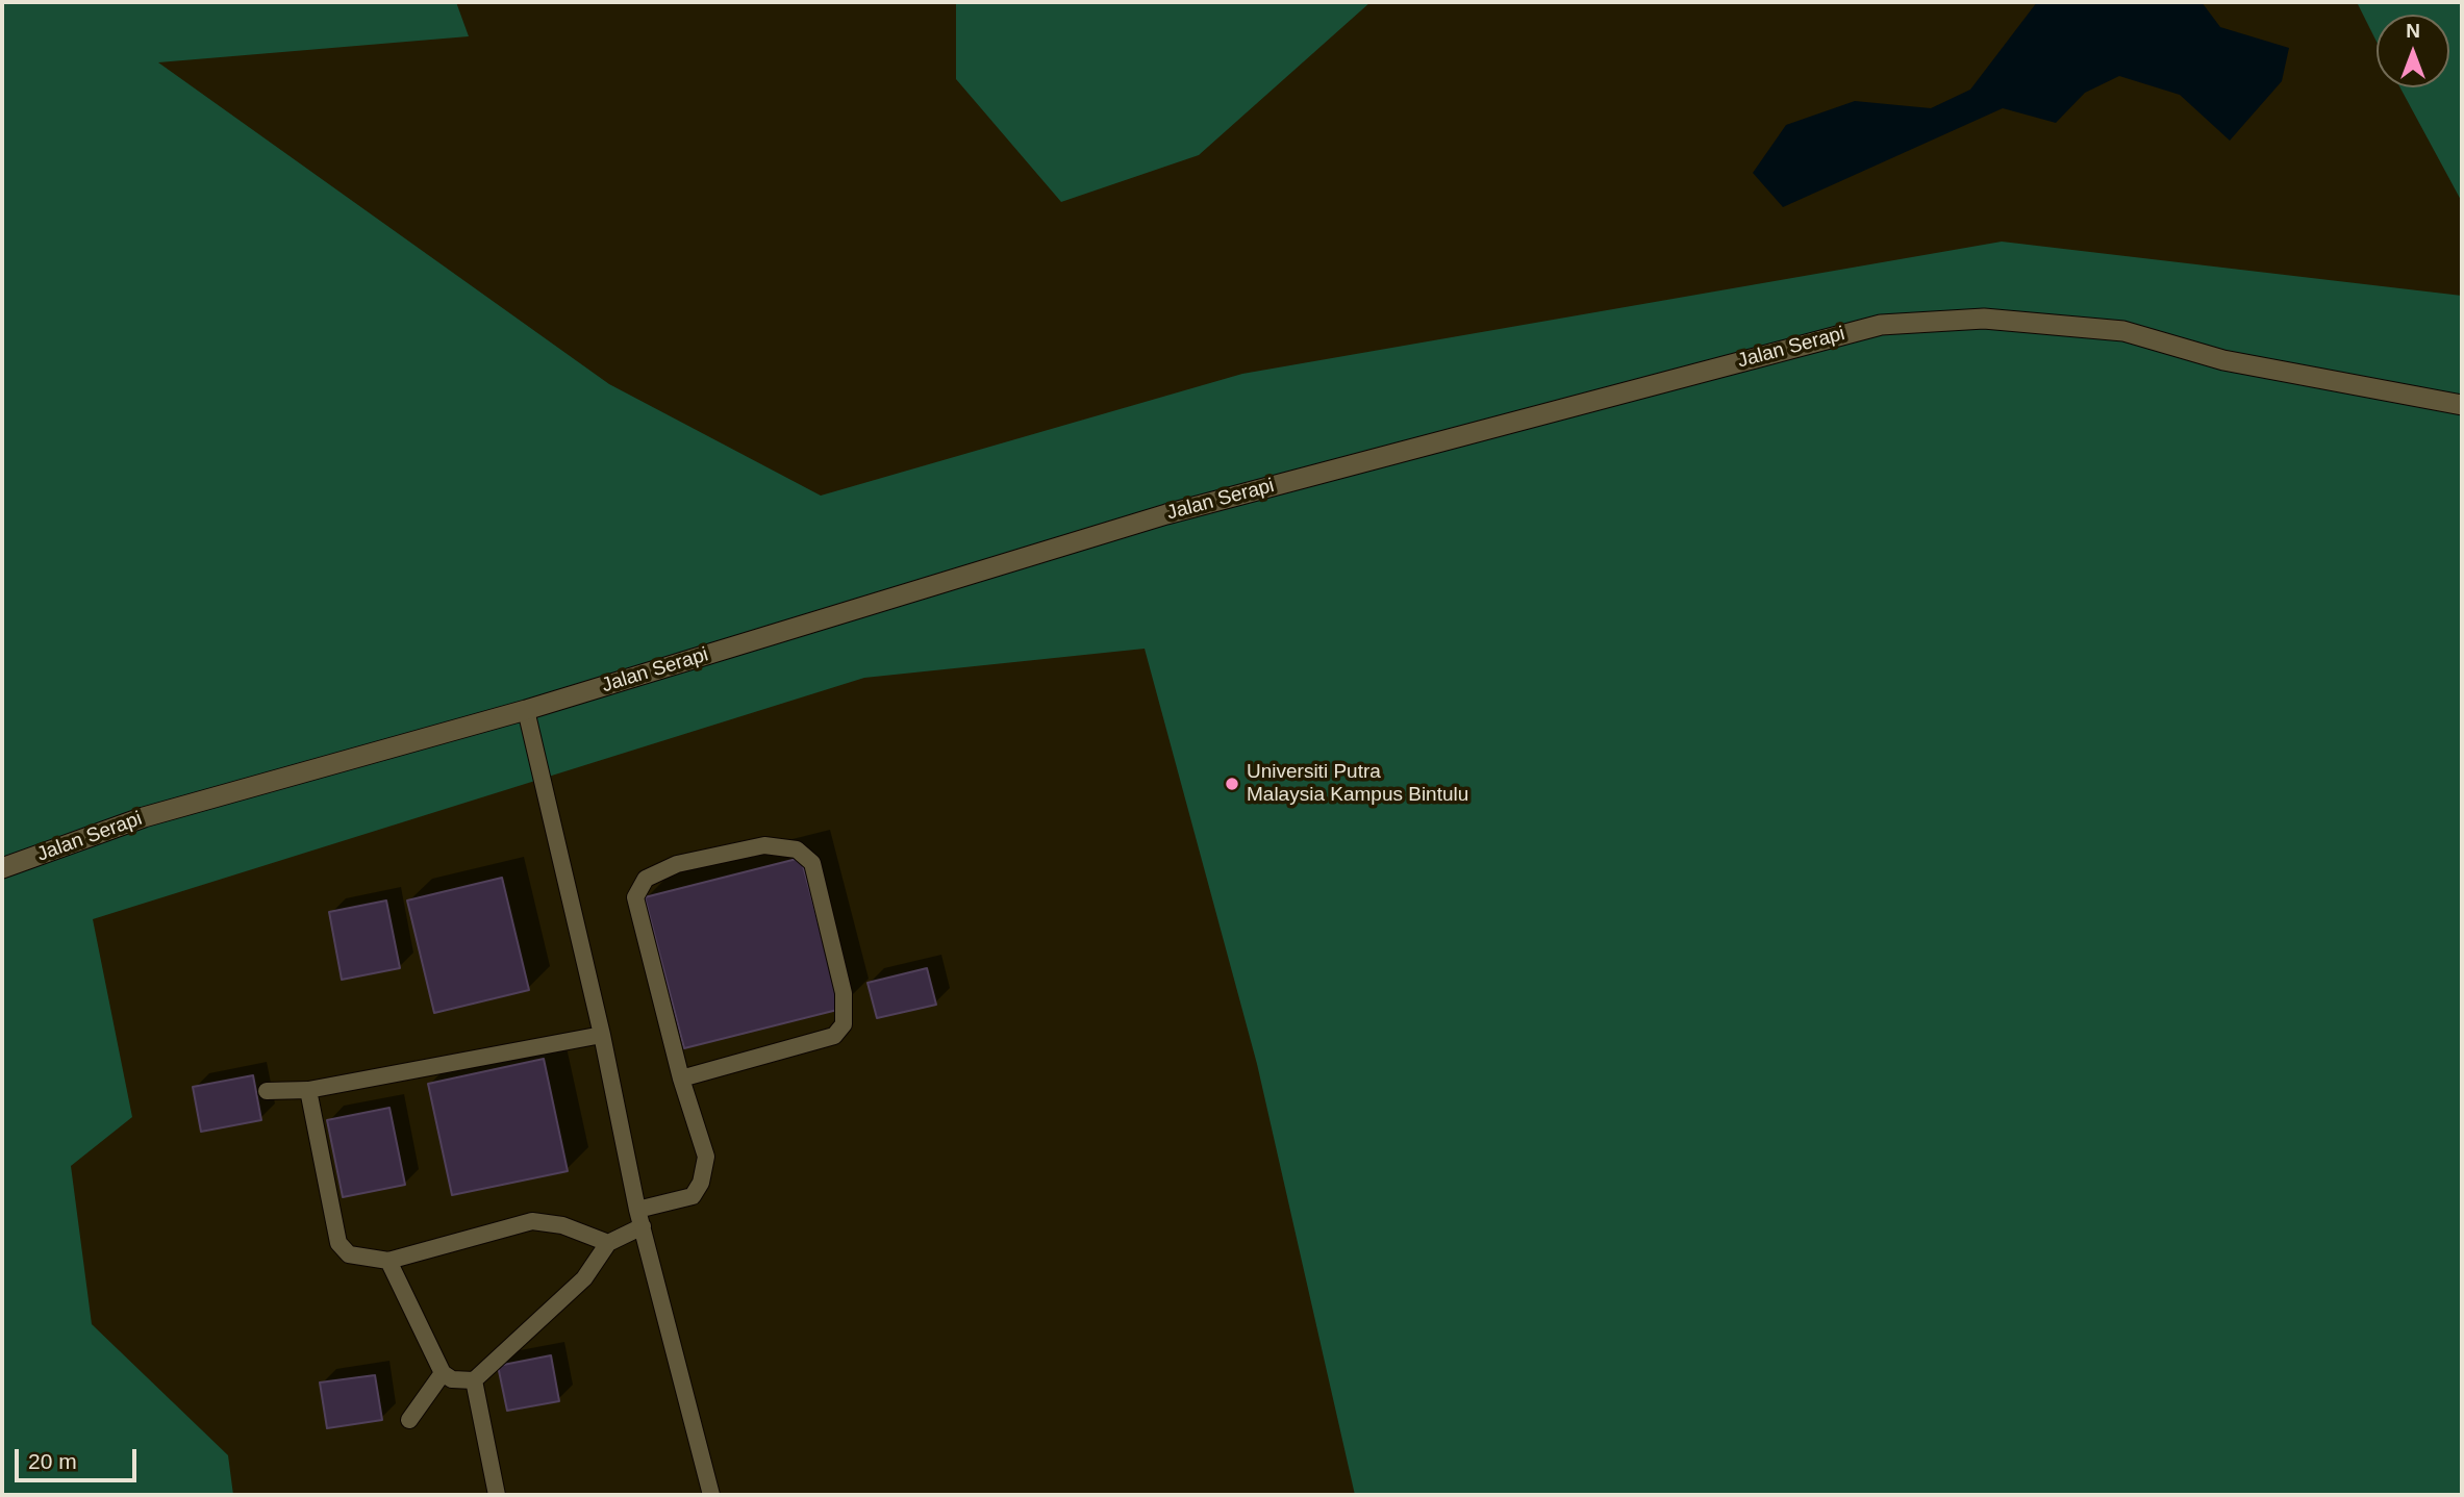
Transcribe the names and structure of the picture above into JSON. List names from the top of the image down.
{
  "streets": {
    "street": ["Jalan Serapi"]
  },
  "places": ["Universiti Putra Malaysia Kampus Bintulu"],
  "scale_bar": "20 m",
  "north": "top"
}
